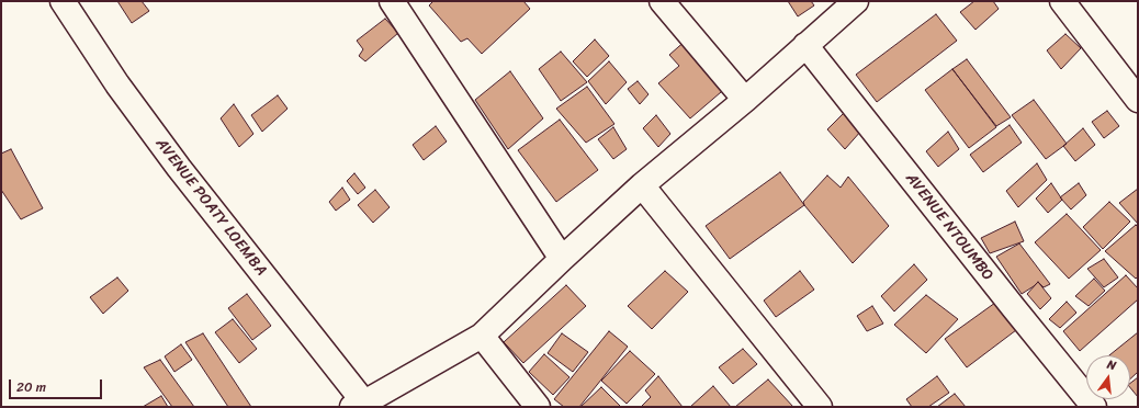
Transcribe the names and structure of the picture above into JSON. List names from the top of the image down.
{
  "streets": {
    "street": ["AVENUE POATY LOEMBA", "AVENUE NTOUMBO"]
  },
  "scale_bar": "20 m",
  "north": "top"
}
